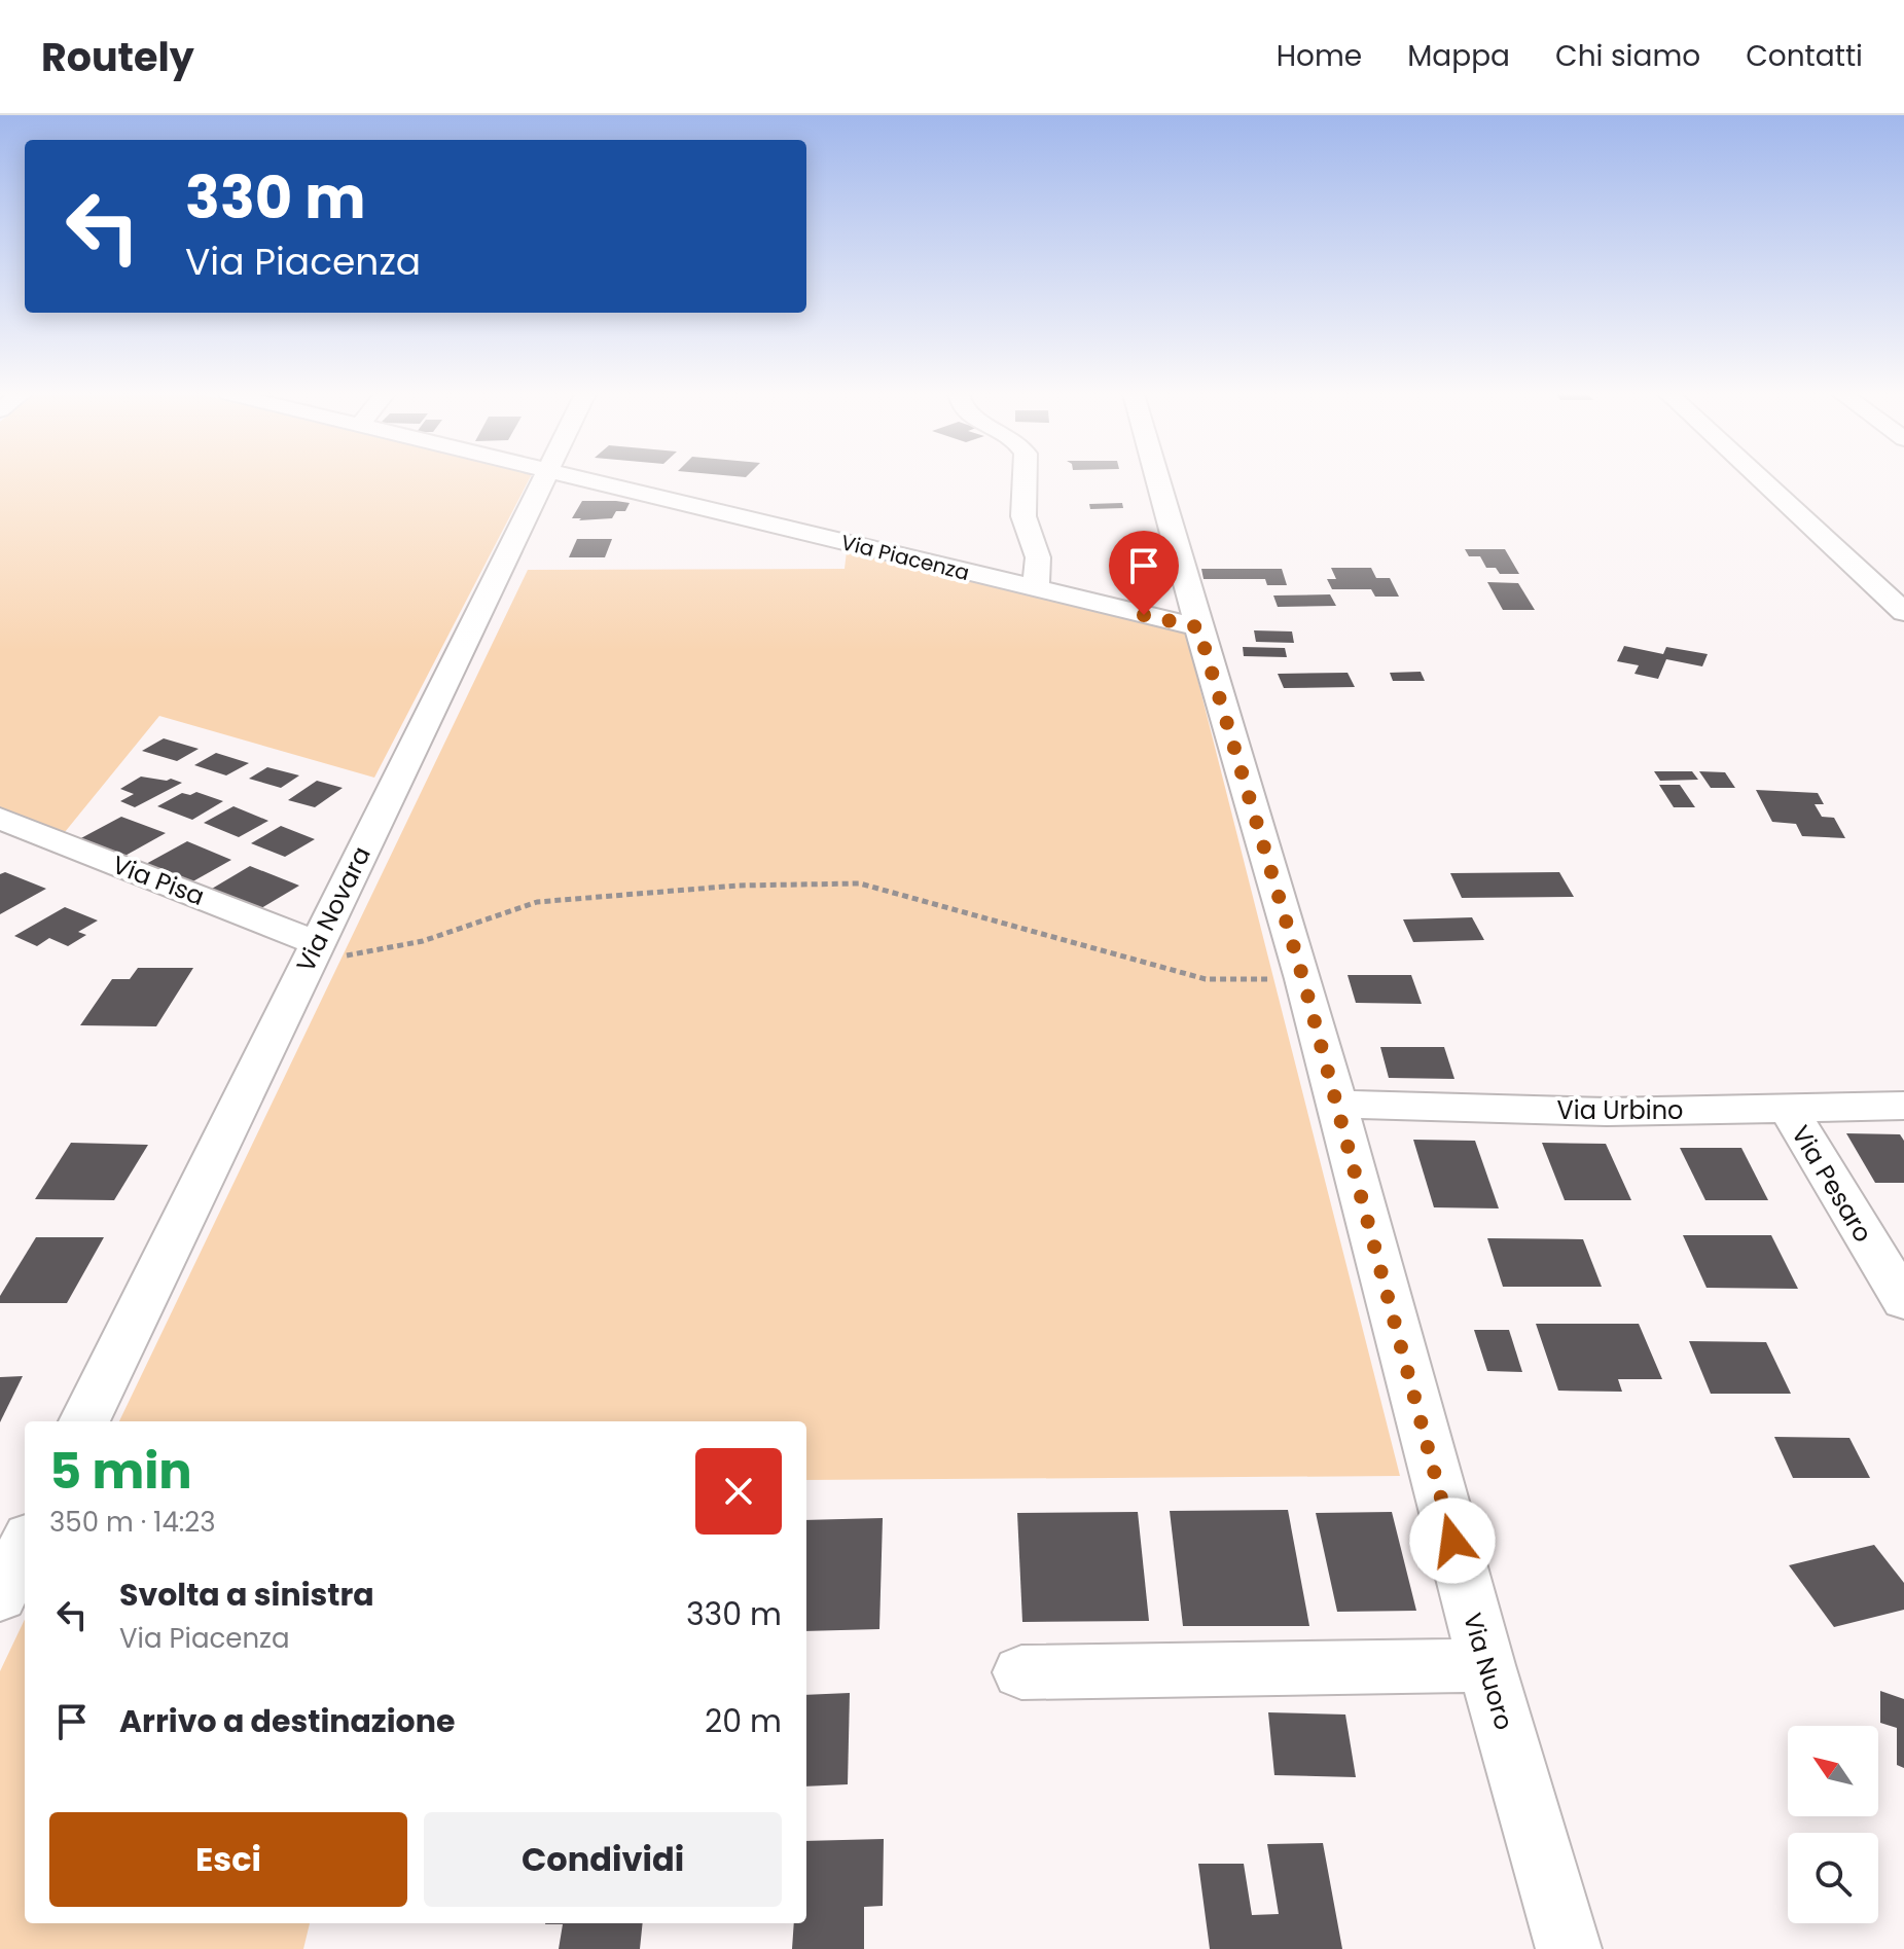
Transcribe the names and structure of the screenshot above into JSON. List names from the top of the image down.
{
  "streets": {
    "street": [
      "Via Piacenza",
      "Via Pisa",
      "Via Novara",
      "Via Urbino",
      "Via Pesaro",
      "Via Nuoro"
    ]
  },
  "crossings": [
    ["Via Piacenza", "Via Nuoro"],
    ["Via Pisa", "Via Novara"],
    ["Via Urbino", "Via Pesaro"],
    ["Via Urbino", "Via Nuoro"]
  ],
  "north": "top left",
  "page": {
    "header": "Routely",
    "nav": [
      "Home",
      "Mappa",
      "Chi siamo",
      "Contatti"
    ],
    "turn": ["330 m", "Via Piacenza"],
    "heading": ["5 min", "350 m · 14:23"],
    "list": [
      {
        "name": "Svolta a sinistra",
        "note": "Via Piacenza",
        "value": "330 m"
      },
      {
        "name": "Arrivo a destinazione",
        "value": "20 m"
      }
    ],
    "buttons": ["Esci", "Condividi"]
  }
}
